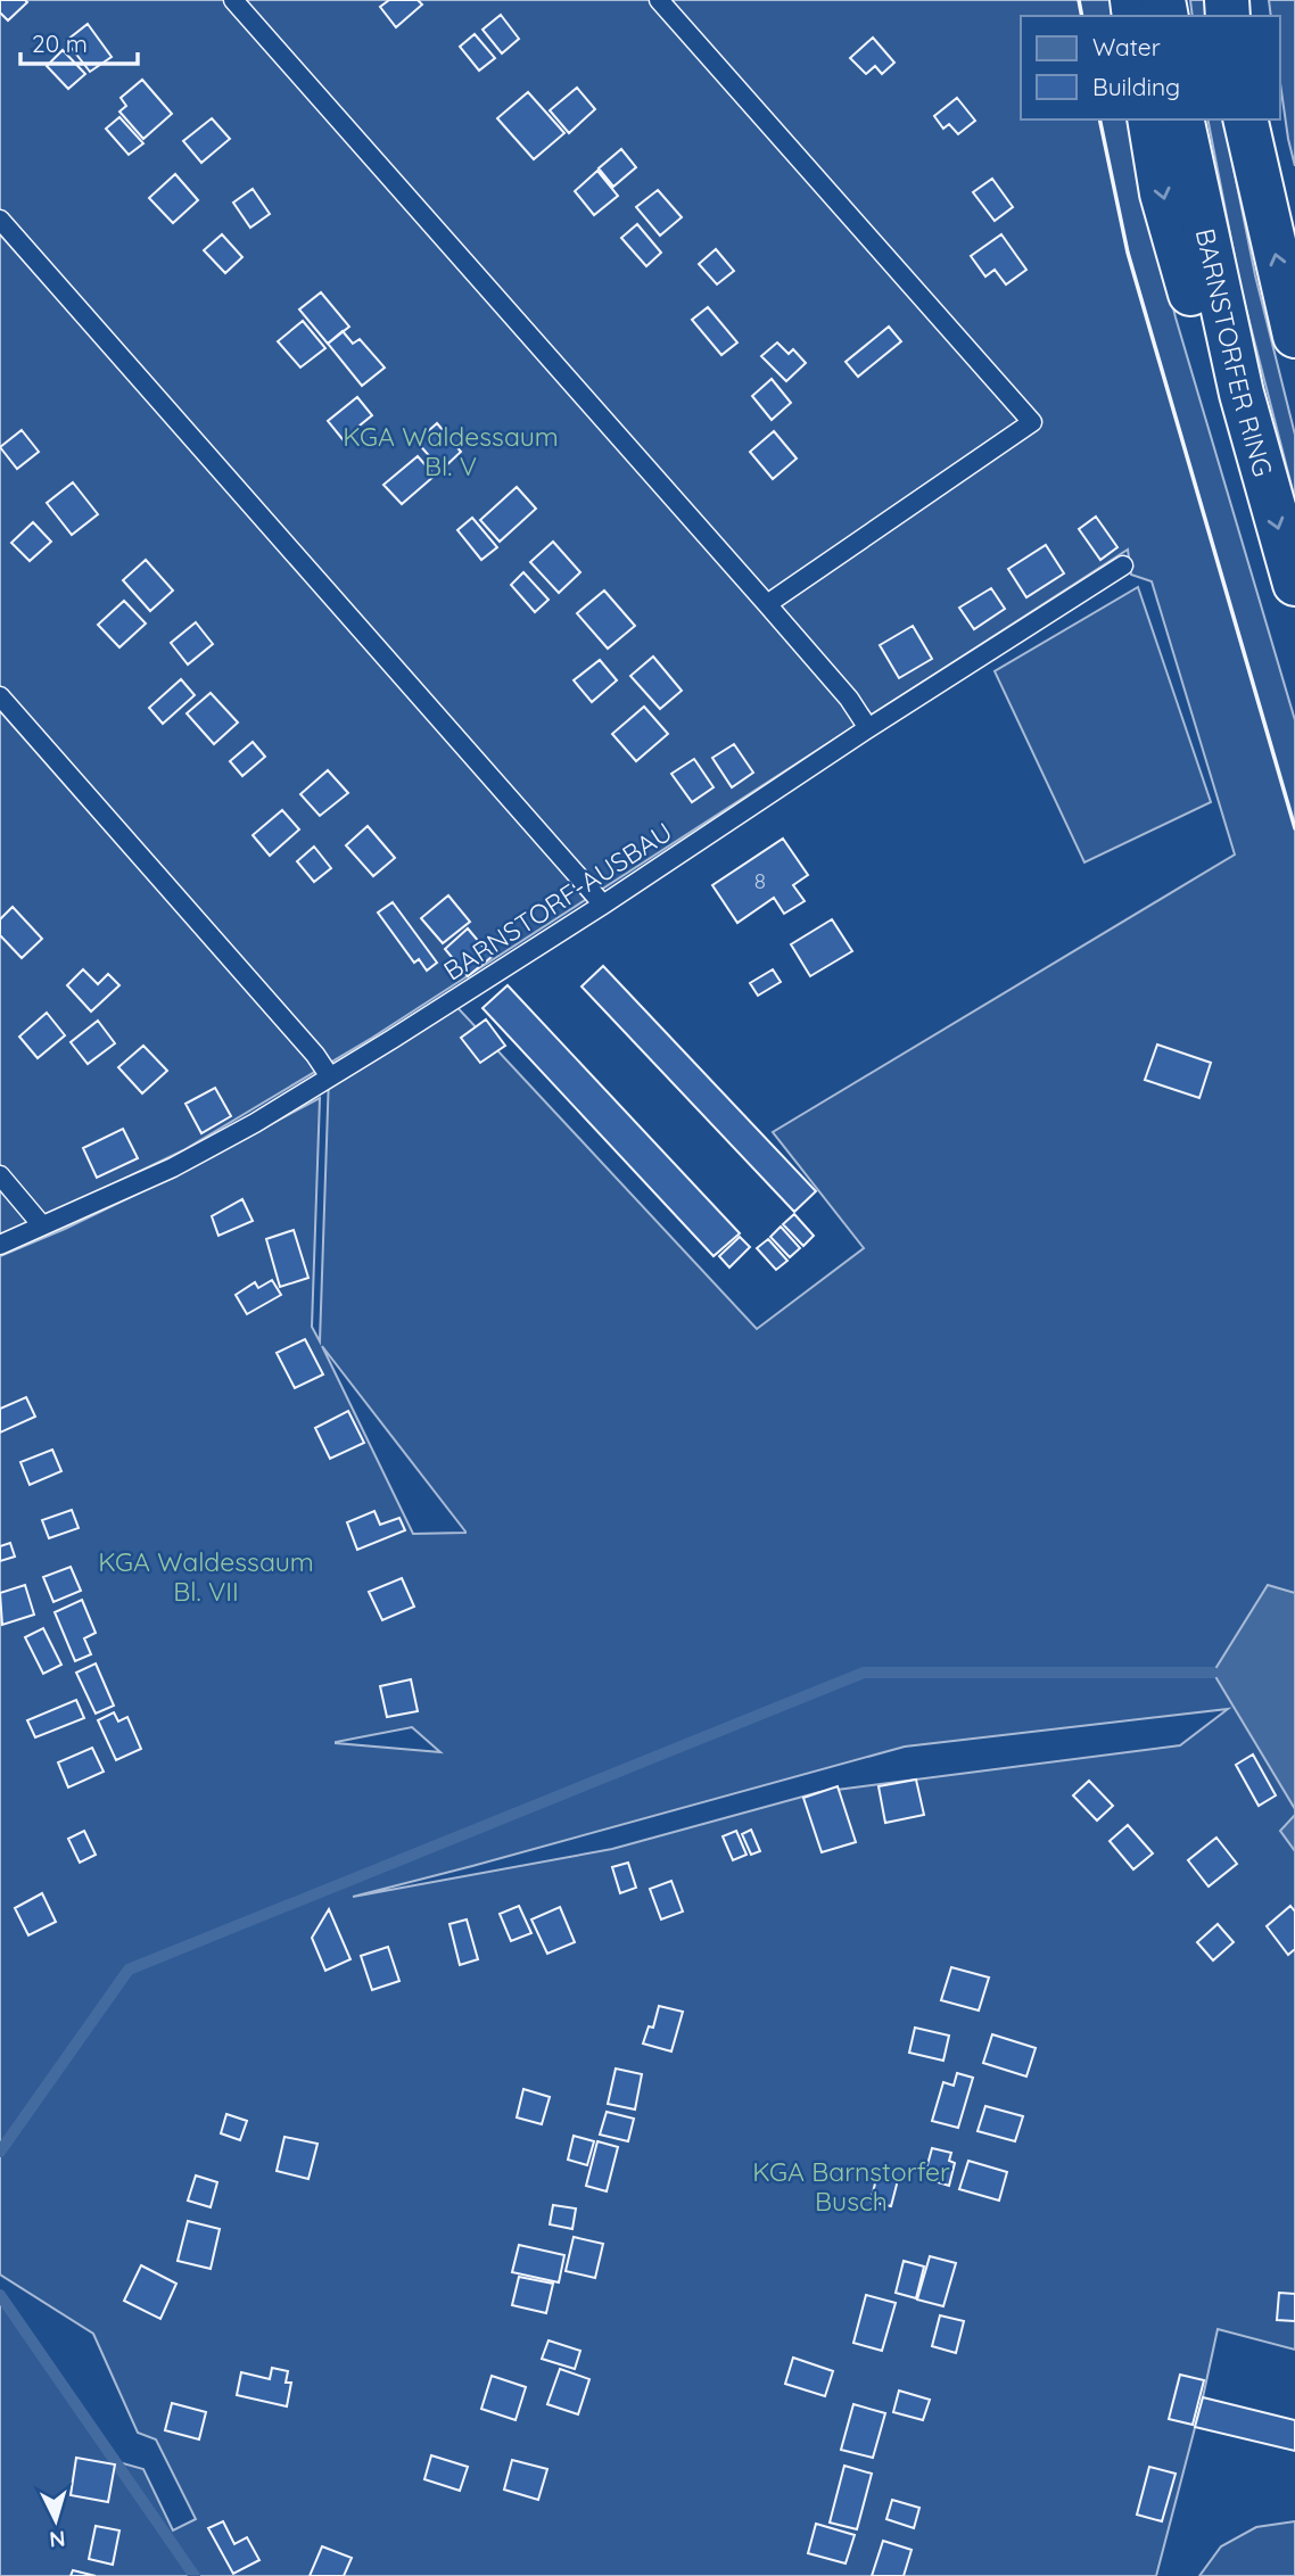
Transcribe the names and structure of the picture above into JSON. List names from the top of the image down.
{
  "streets": {
    "highway": ["BARNSTORFER RING"],
    "lane": ["BARNSTORF-AUSBAU"]
  },
  "one_way": ["BARNSTORFER RING"],
  "parks": ["KGA Waldessaum Bl. V", "KGA Waldessaum Bl. VII", "KGA Barnstorfer Busch"],
  "house_numbers": ["8"],
  "legend": ["Water", "Building"],
  "scale_bar": "20 m",
  "north": "bottom"
}
